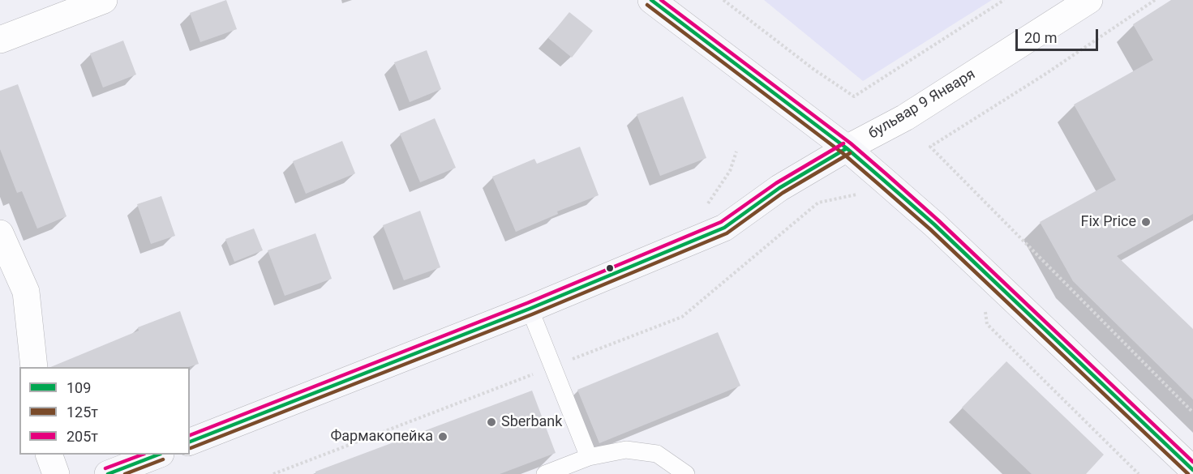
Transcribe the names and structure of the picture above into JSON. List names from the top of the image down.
{
  "streets": {
    "main road": ["бульвар 9 Января"]
  },
  "places": ["Fix Price", "Sberbank", "Фармакопейка"],
  "lines": ["transit line 109", "transit line 205т", "transit line 125т"],
  "legend": ["109", "125т", "205т"],
  "scale_bar": "20 m"
}
